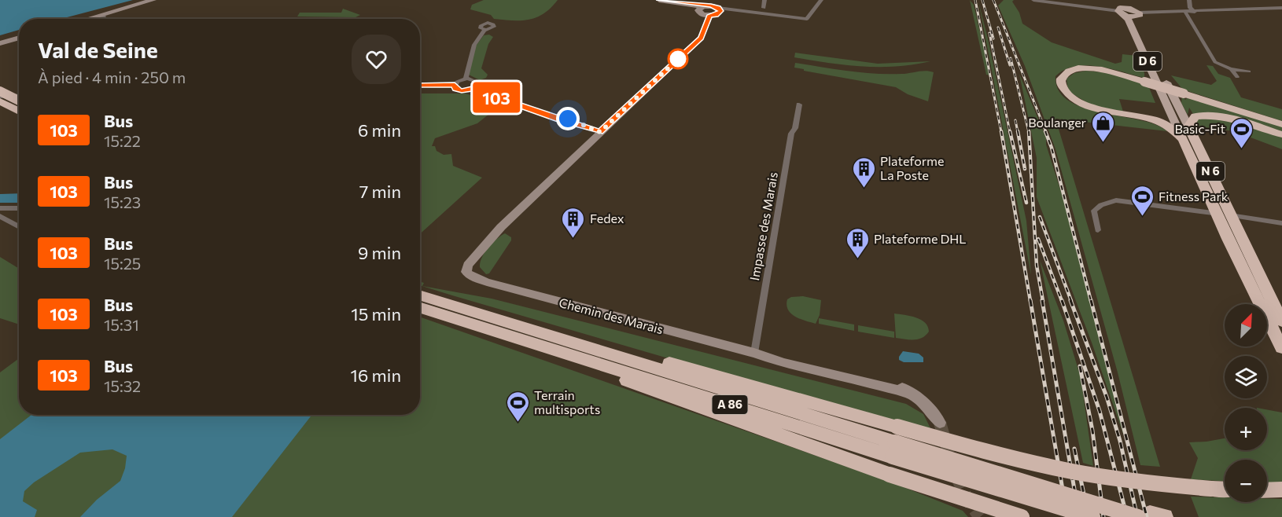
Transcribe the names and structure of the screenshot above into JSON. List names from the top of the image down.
{
  "streets": {
    "highway": ["N 6", "A 86"],
    "main road": ["D 6"],
    "street": ["Impasse des Marais", "Chemin des Marais"]
  },
  "crossings": [
    ["D 6", "N 6"],
    ["Impasse des Marais", "Chemin des Marais"]
  ],
  "places": {
    "shop": ["Boulanger"],
    "sports": ["Basic-Fit", "Fitness Park", "Terrain multisports"],
    "building": ["Plateforme La Poste", "Fedex", "Plateforme DHL"]
  },
  "lines": ["bus line 103"],
  "north": "top right",
  "page": {
    "on_map": "103",
    "heading": ["Val de Seine", "À pied · 4 min · 250 m"],
    "list": [
      {
        "mark": "103",
        "name": "Bus",
        "note": "15:22",
        "value": "6 min"
      },
      {
        "mark": "103",
        "name": "Bus",
        "note": "15:23",
        "value": "7 min"
      },
      {
        "mark": "103",
        "name": "Bus",
        "note": "15:25",
        "value": "9 min"
      },
      {
        "mark": "103",
        "name": "Bus",
        "note": "15:31",
        "value": "15 min"
      },
      {
        "mark": "103",
        "name": "Bus",
        "note": "15:32",
        "value": "16 min"
      }
    ],
    "map_buttons": ["+", "−"]
  }
}
